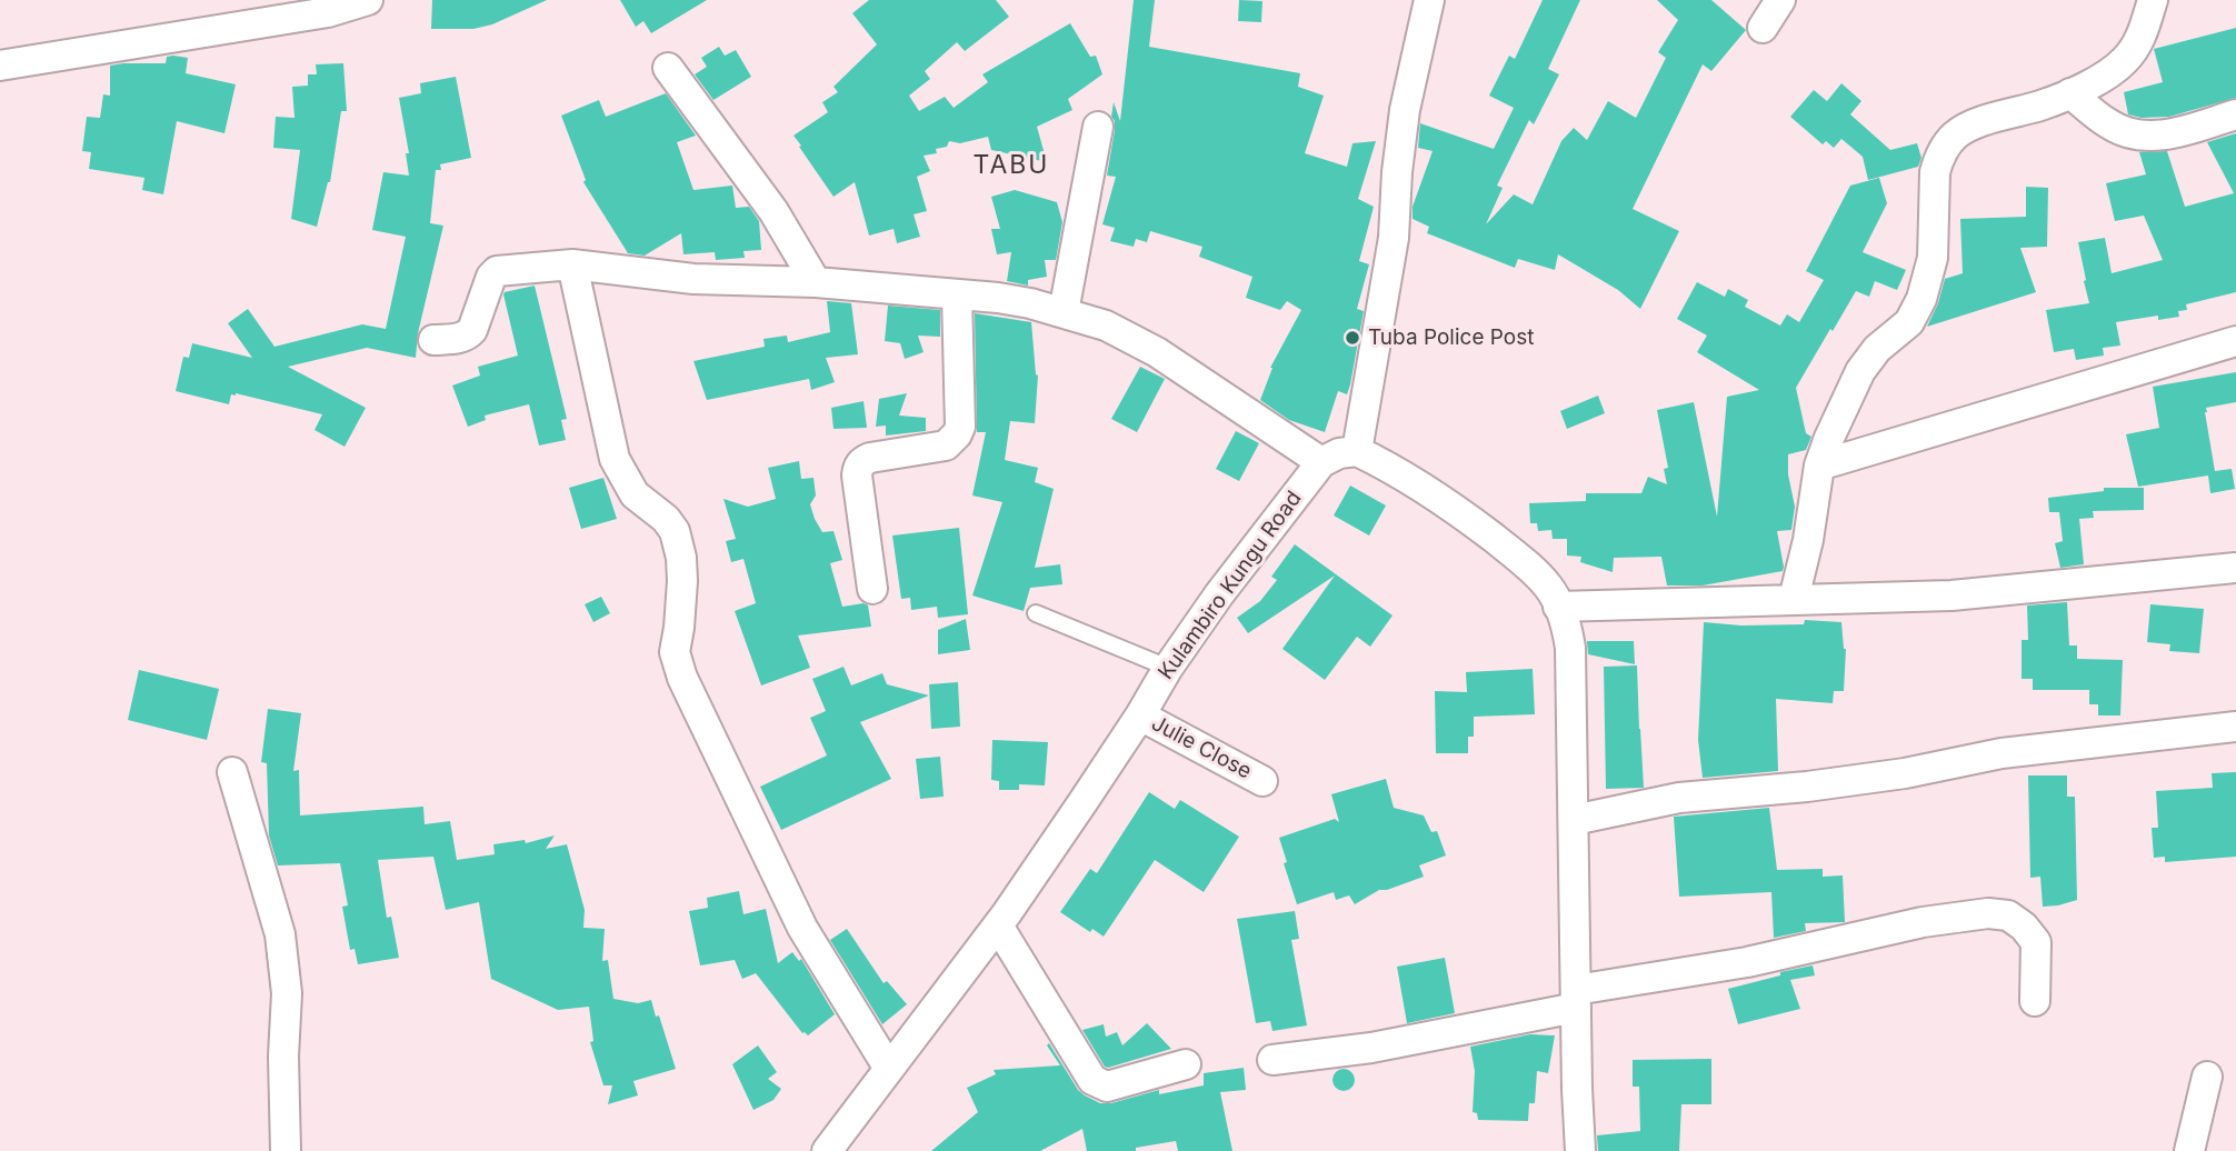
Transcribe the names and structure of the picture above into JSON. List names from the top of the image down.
{
  "streets": {
    "street": ["Kulambiro Kungu Road", "Julie Close"]
  },
  "crossings": [
    ["Kulambiro Kungu Road", "Julie Close"]
  ],
  "districts": ["TABU"],
  "places": ["Tuba Police Post"]
}
